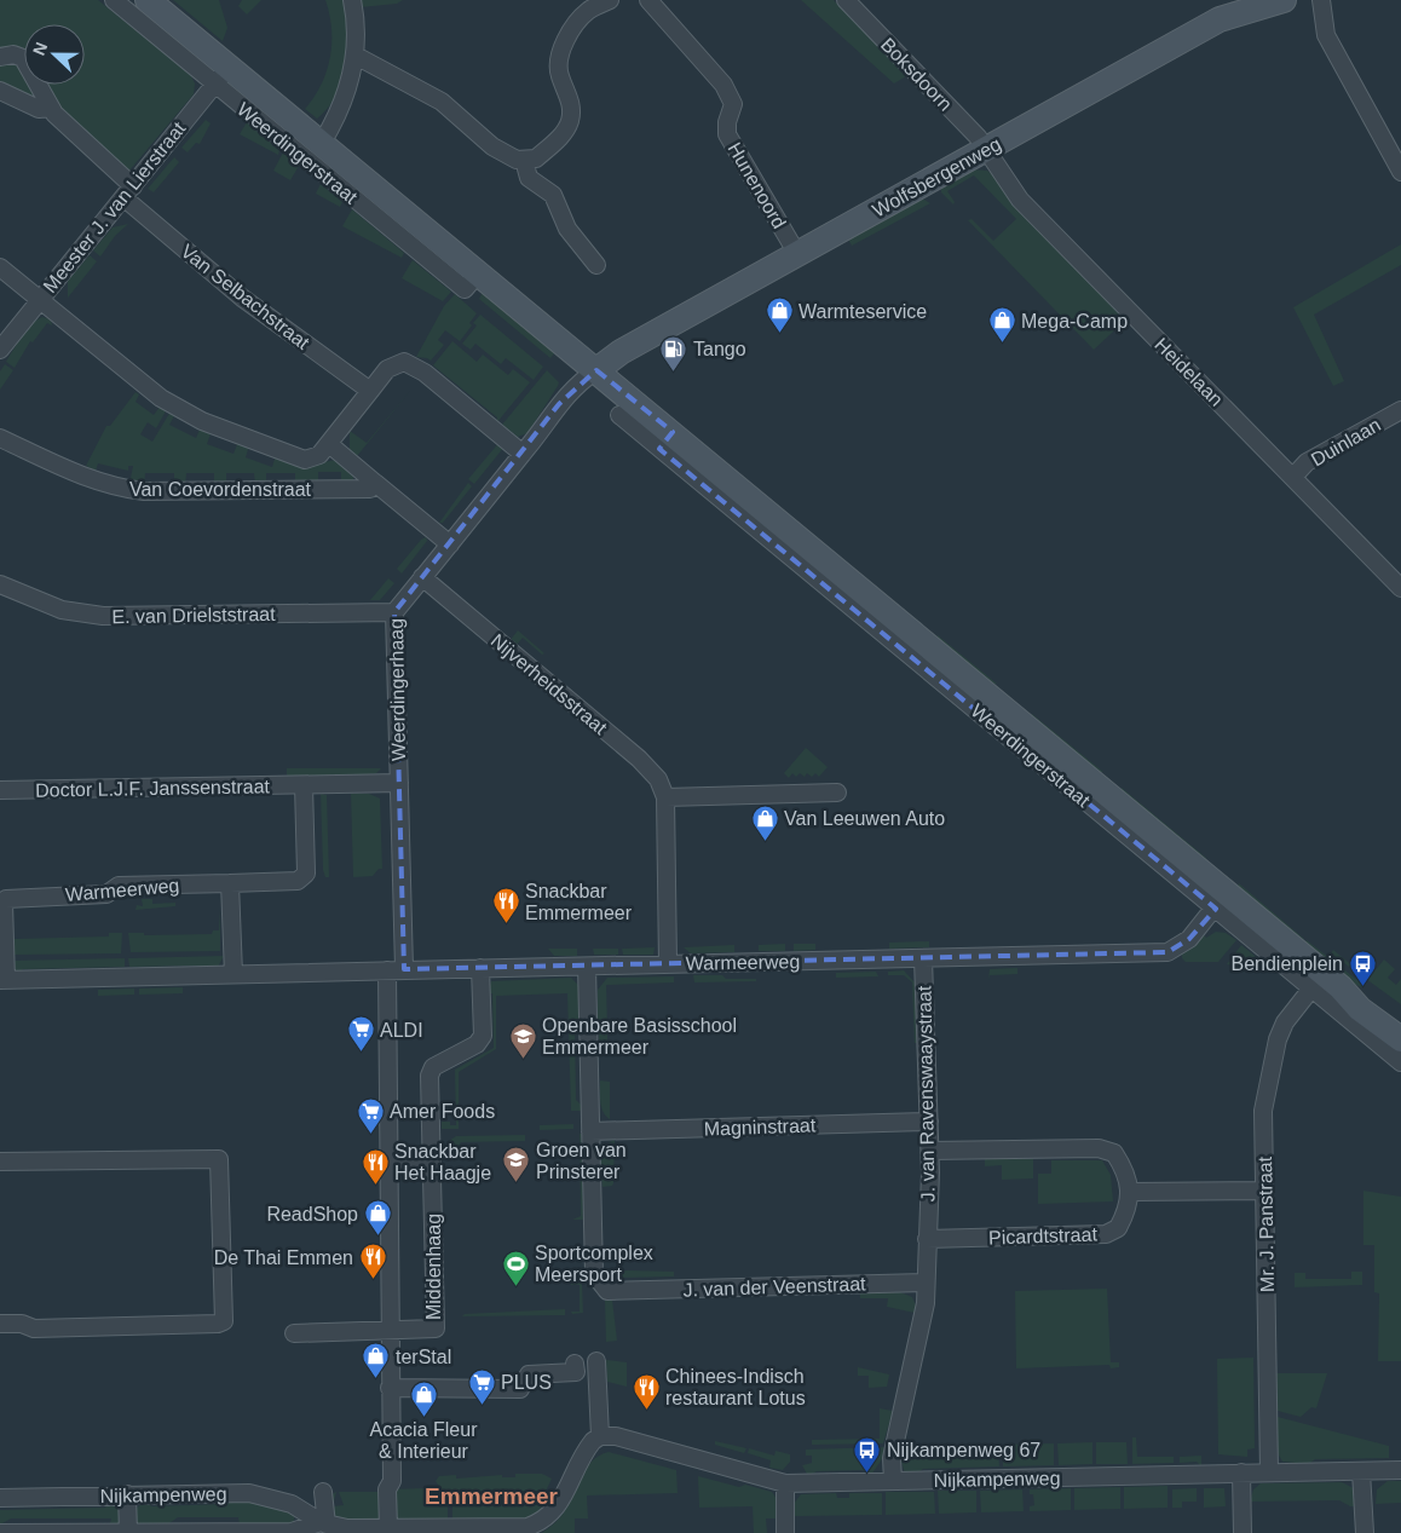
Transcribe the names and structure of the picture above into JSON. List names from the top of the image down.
{
  "streets": {
    "main road": ["Weerdingerstraat", "Wolfsbergenweg"],
    "street": [
      "Boksdoorn",
      "Hunenoord",
      "Meester J. van Lierstraat",
      "Van Selbachstraat",
      "Heidelaan",
      "Duinlaan",
      "Van Coevordenstraat",
      "E. van Drielststraat",
      "Nijverheidsstraat",
      "Weerdingerhaag",
      "Doctor L.J.F. Janssenstraat",
      "Warmeerweg",
      "J. van Ravenswaaystraat",
      "Magninstraat",
      "Mr. J. Panstraat",
      "Picardtstraat",
      "Middenhaag",
      "J. van der Veenstraat",
      "Nijkampenweg"
    ]
  },
  "crossings": [
    ["Boksdoorn", "Wolfsbergenweg"],
    ["Boksdoorn", "Heidelaan"],
    ["Weerdingerstraat", "Wolfsbergenweg"],
    ["Weerdingerstraat", "Meester J. van Lierstraat"],
    ["Weerdingerstraat", "Weerdingerhaag"],
    ["Weerdingerstraat", "Warmeerweg"],
    ["Weerdingerstraat", "Mr. J. Panstraat"],
    ["Wolfsbergenweg", "Hunenoord"],
    ["Wolfsbergenweg", "Heidelaan"],
    ["Wolfsbergenweg", "Weerdingerhaag"],
    ["Meester J. van Lierstraat", "Van Selbachstraat"],
    ["Heidelaan", "Duinlaan"],
    ["E. van Drielststraat", "Weerdingerhaag"],
    ["Nijverheidsstraat", "Weerdingerhaag"],
    ["Nijverheidsstraat", "Warmeerweg"],
    ["Weerdingerhaag", "Doctor L.J.F. Janssenstraat"],
    ["Weerdingerhaag", "Warmeerweg"],
    ["Warmeerweg", "J. van Ravenswaaystraat"],
    ["Warmeerweg", "Middenhaag"],
    ["J. van Ravenswaaystraat", "Magninstraat"],
    ["J. van Ravenswaaystraat", "Picardtstraat"],
    ["J. van Ravenswaaystraat", "J. van der Veenstraat"],
    ["J. van Ravenswaaystraat", "Nijkampenweg"],
    ["Magninstraat", "J. van der Veenstraat"],
    ["Mr. J. Panstraat", "Nijkampenweg"]
  ],
  "districts": ["Emmermeer"],
  "places": {
    "shop": [
      "Warmteservice",
      "Mega-Camp",
      "Van Leeuwen Auto",
      "ReadShop",
      "terStal",
      "Acacia Fleur & Interieur"
    ],
    "fuel station": ["Tango"],
    "restaurant": [
      "Snackbar Emmermeer",
      "Snackbar Het Haagje",
      "De Thai Emmen",
      "Chinees-Indisch restaurant Lotus"
    ],
    "bus stop": ["Bendienplein", "Nijkampenweg 67"],
    "supermarket": ["ALDI", "Amer Foods", "PLUS"],
    "school or university": ["Openbare Basisschool Emmermeer", "Groen van Prinsterer"],
    "sports": ["Sportcomplex Meersport"]
  },
  "north": "left"
}
